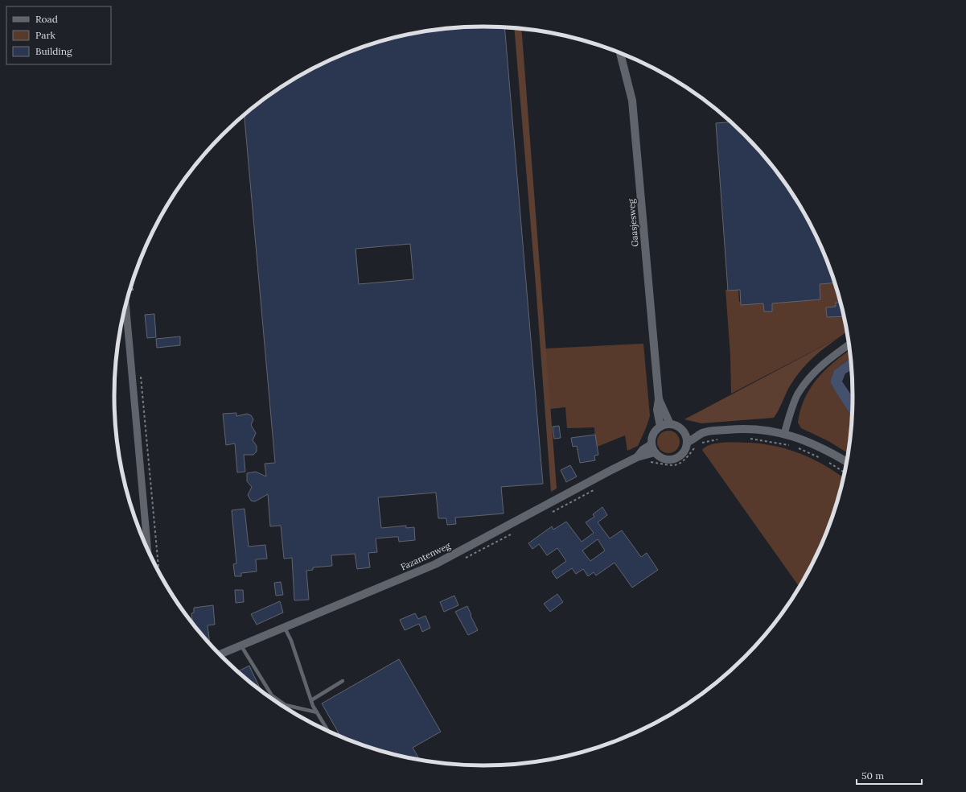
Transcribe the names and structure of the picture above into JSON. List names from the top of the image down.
{
  "streets": {
    "main road": ["Gaasjesweg", "Fazantenweg"]
  },
  "crossings": [
    ["Gaasjesweg", "Fazantenweg"]
  ],
  "legend": ["Road", "Park", "Building"],
  "scale_bar": "50 m"
}
